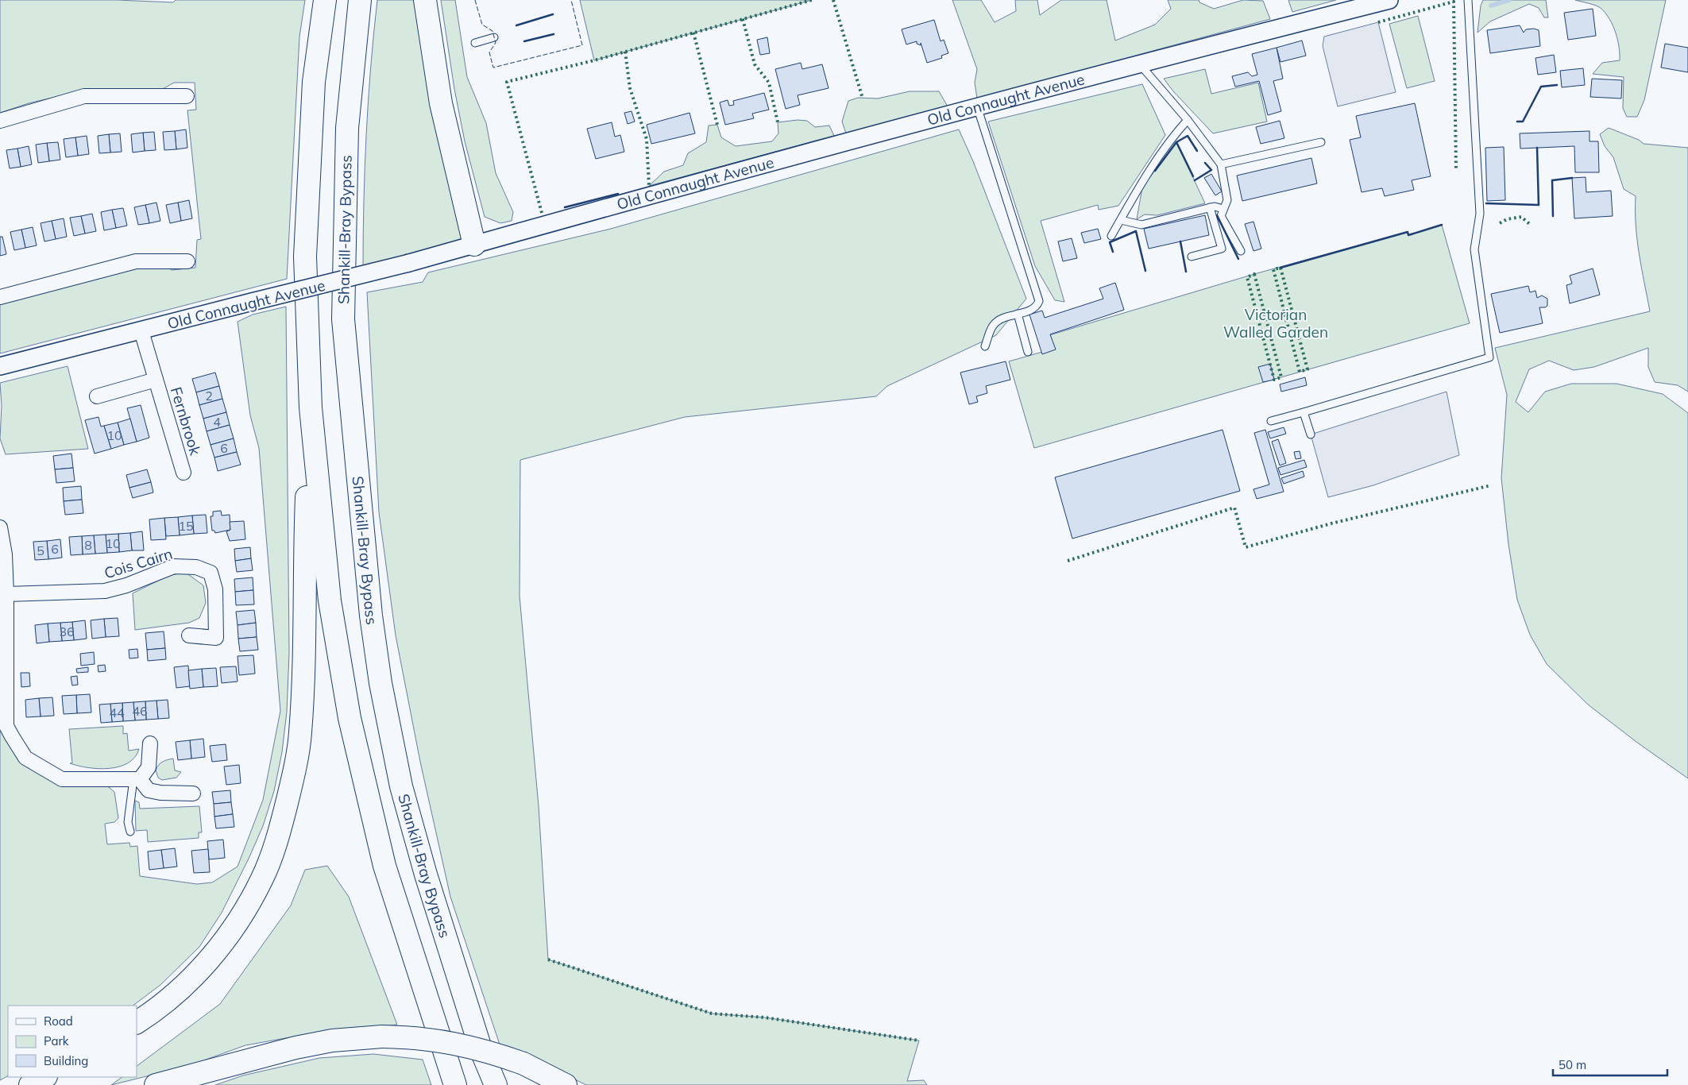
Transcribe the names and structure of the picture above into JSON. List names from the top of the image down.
{
  "streets": {
    "highway": ["Shankill-Bray Bypass"],
    "street": ["Old Connaught Avenue", "Fernbrook", "Cois Cairn"]
  },
  "crossings": [
    ["Old Connaught Avenue", "Fernbrook"]
  ],
  "parks": ["Victorian Walled Garden"],
  "house_numbers": [
    "2",
    "4",
    "10",
    "6",
    "15",
    "10",
    "8",
    "6",
    "5",
    "36",
    "46",
    "44"
  ],
  "legend": ["Road", "Park", "Building"],
  "scale_bar": "50 m"
}
